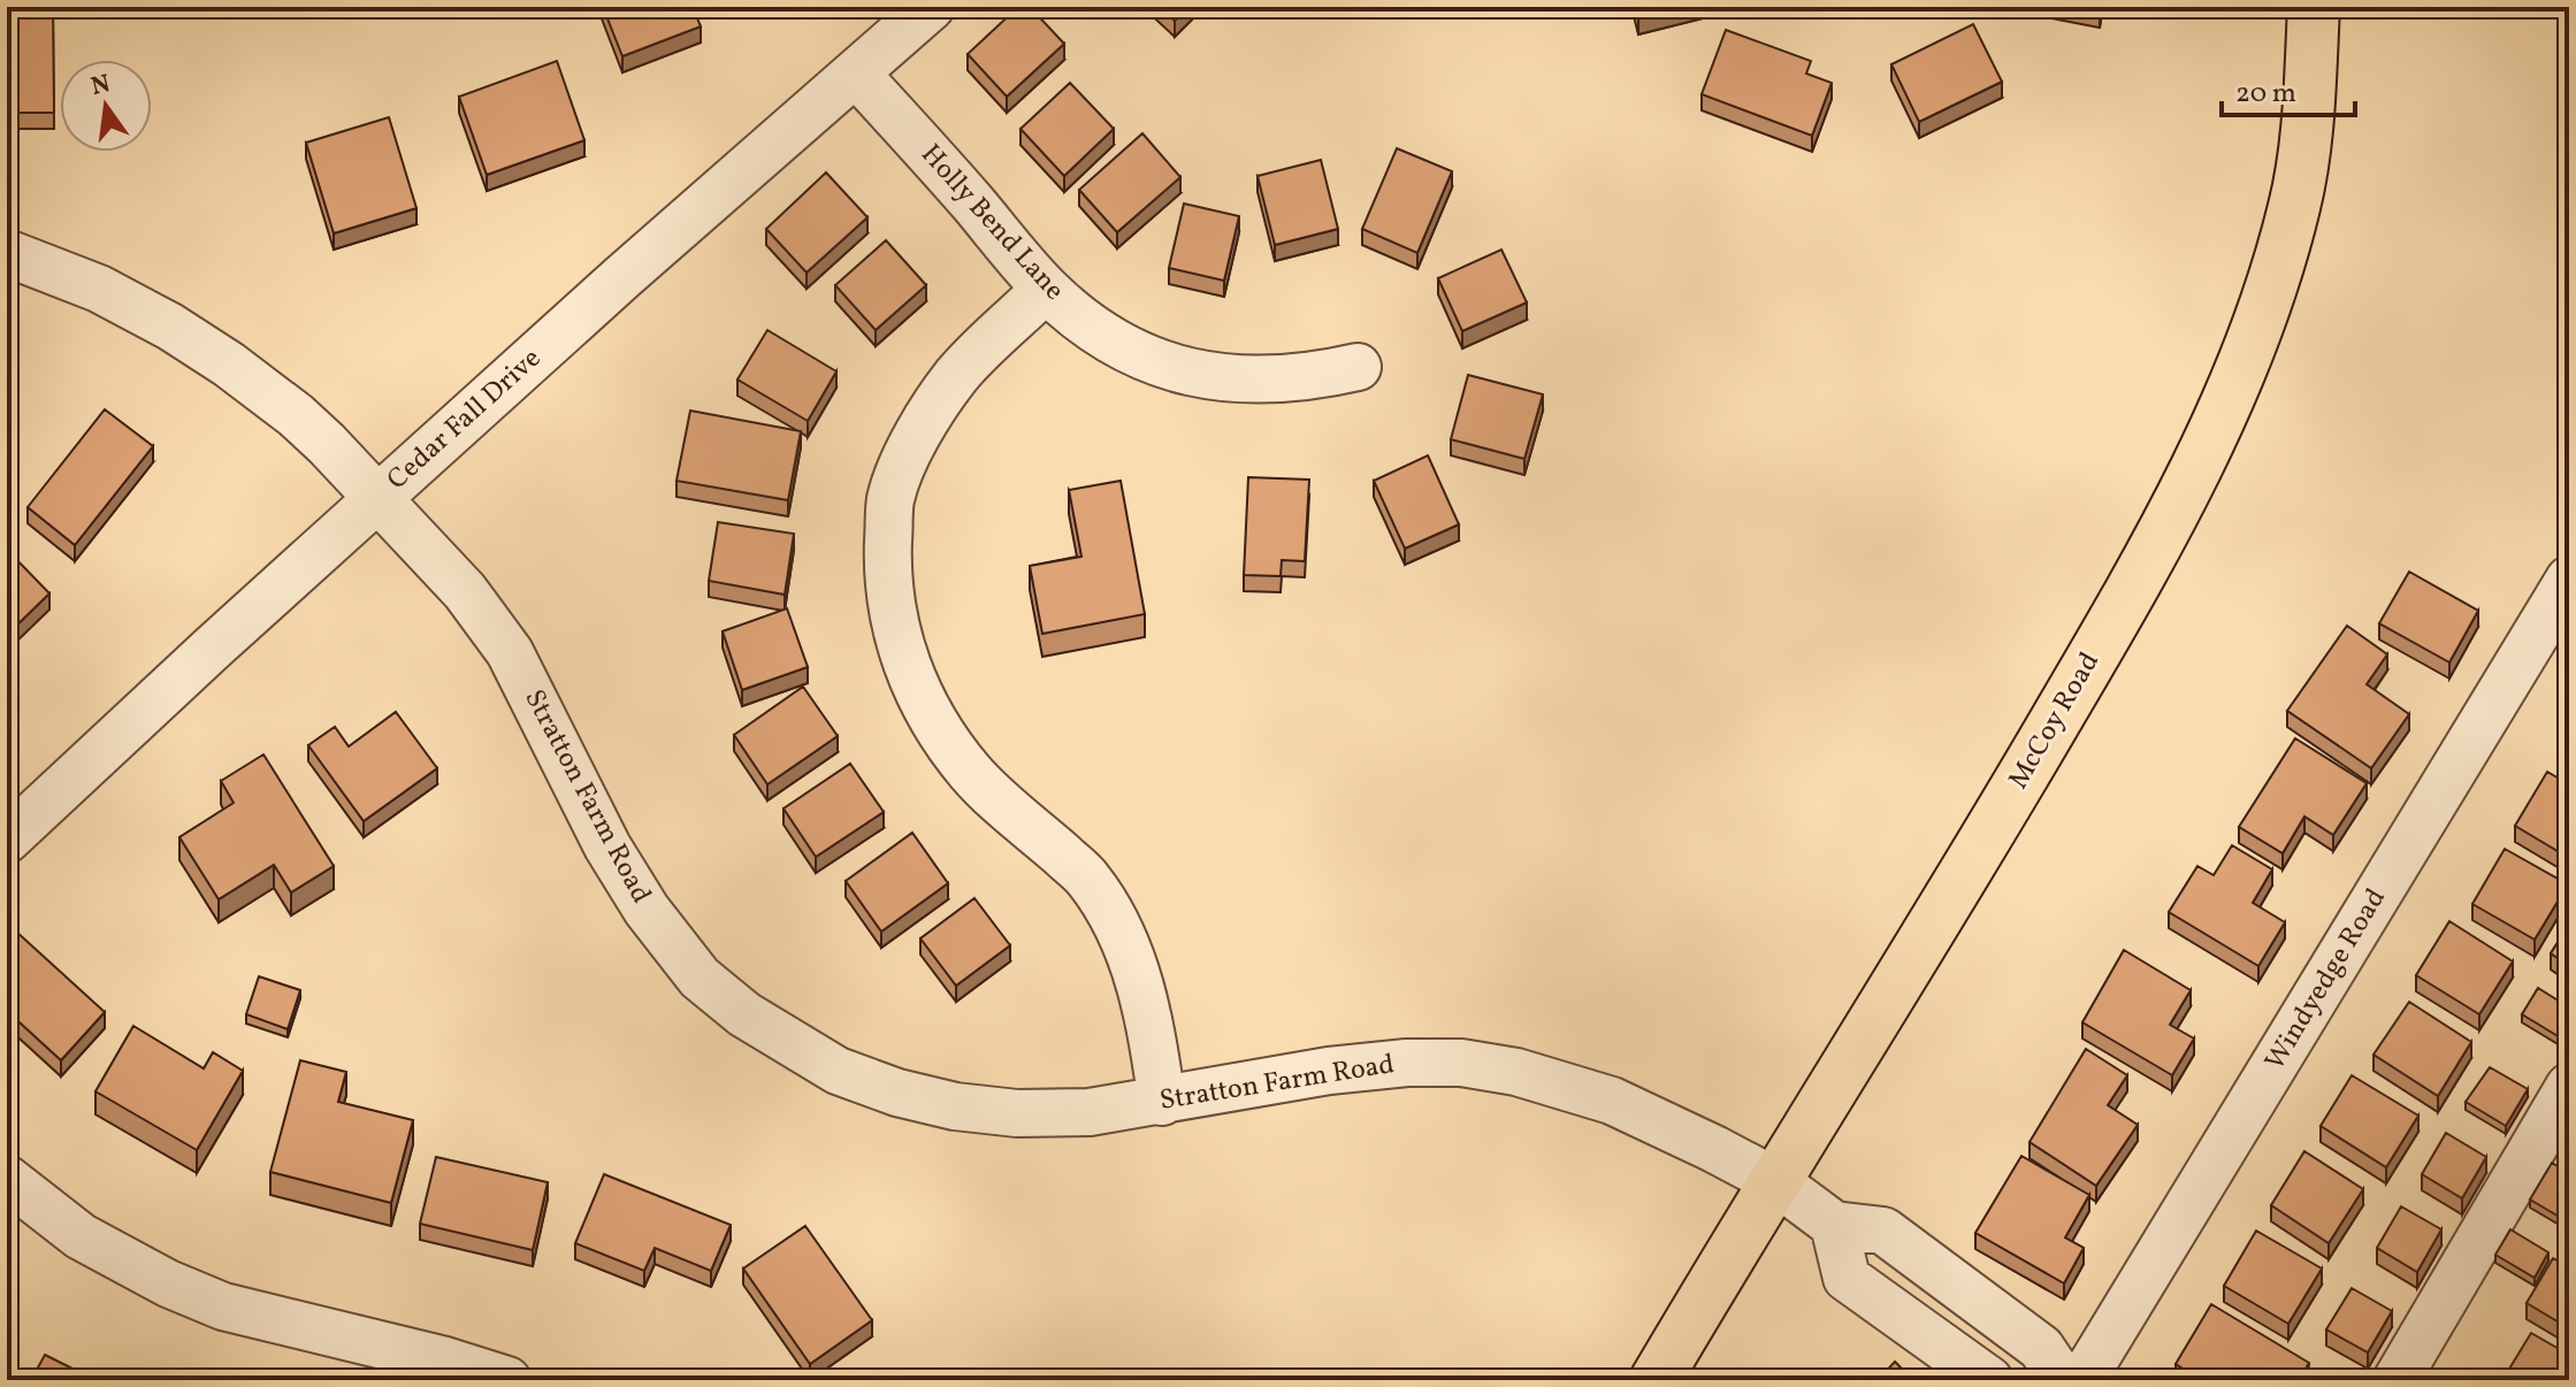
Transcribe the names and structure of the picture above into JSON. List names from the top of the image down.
{
  "streets": {
    "main road": ["McCoy Road"],
    "street": [
      "Holly Bend Lane",
      "Cedar Fall Drive",
      "Stratton Farm Road",
      "Windyedge Road"
    ]
  },
  "crossings": [
    ["Holly Bend Lane", "Cedar Fall Drive"],
    ["Cedar Fall Drive", "Stratton Farm Road"],
    ["McCoy Road", "Stratton Farm Road"]
  ],
  "scale_bar": "20 m",
  "north": "top"
}
